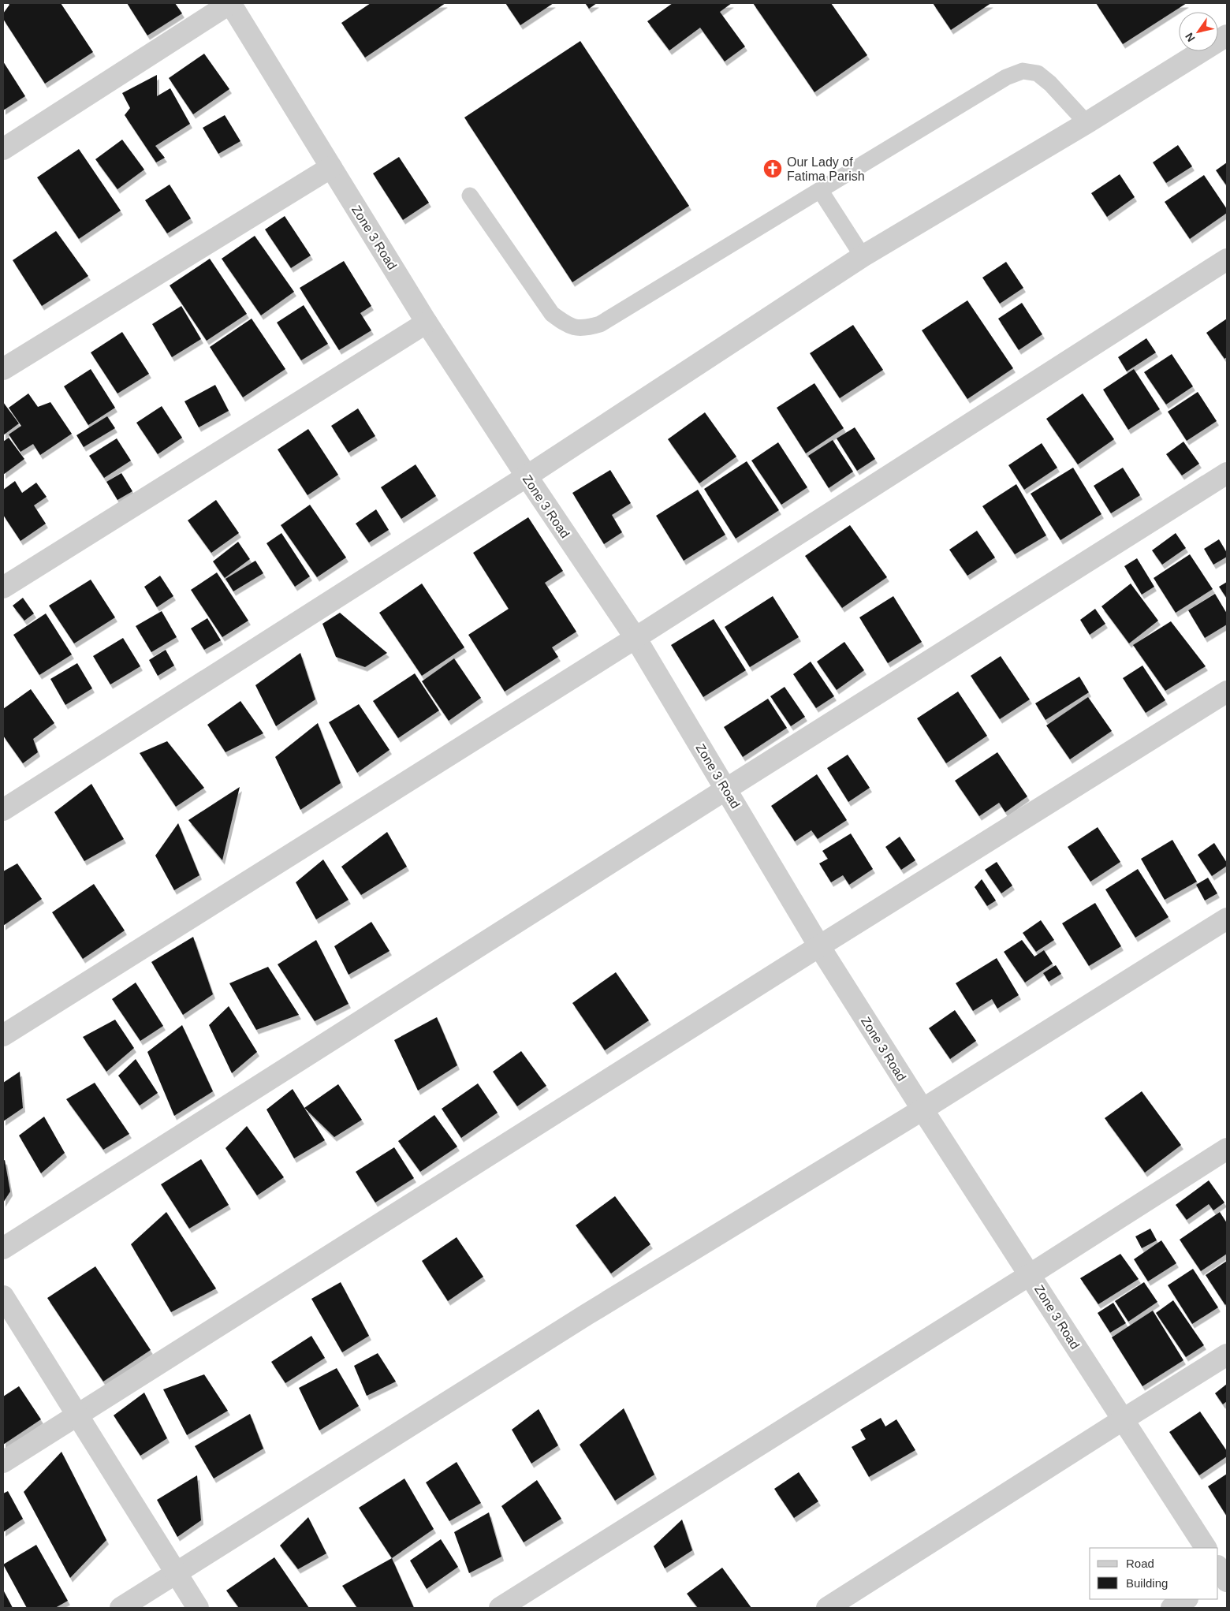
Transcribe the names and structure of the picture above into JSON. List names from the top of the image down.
{
  "streets": {
    "street": ["Zone 3 Road"]
  },
  "places": {
    "church": ["Our Lady of Fatima Parish"]
  },
  "legend": ["Road", "Building"],
  "north": "bottom left"
}
